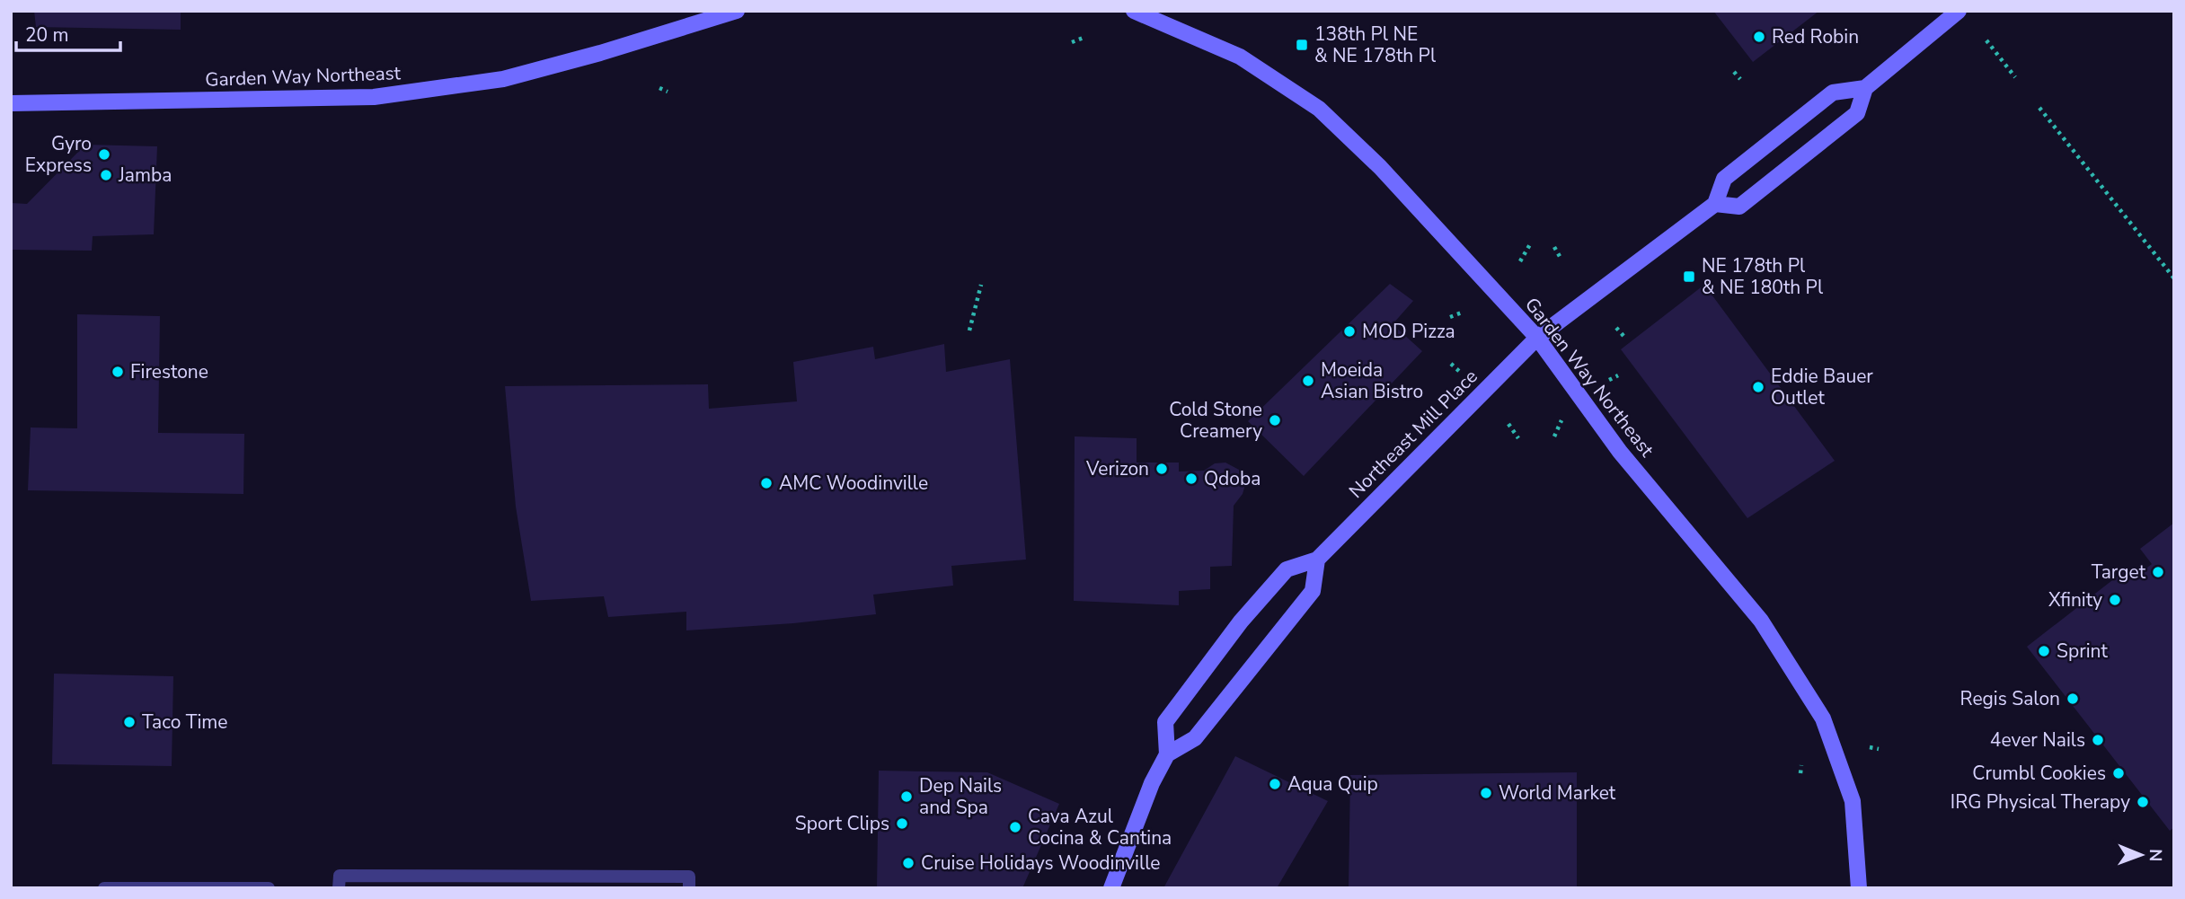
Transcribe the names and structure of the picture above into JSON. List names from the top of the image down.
{
  "streets": {
    "street": ["Garden Way Northeast", "Northeast Mill Place"]
  },
  "crossings": [
    ["Garden Way Northeast", "Northeast Mill Place"]
  ],
  "places": {
    "other": [
      "Red Robin",
      "Gyro Express",
      "Jamba",
      "MOD Pizza",
      "Firestone",
      "Moeida Asian Bistro",
      "Eddie Bauer Outlet",
      "Cold Stone Creamery",
      "Verizon",
      "Qdoba",
      "AMC Woodinville",
      "Target",
      "Xfinity",
      "Sprint",
      "Regis Salon",
      "Taco Time",
      "4ever Nails",
      "Crumbl Cookies",
      "Aqua Quip",
      "World Market",
      "Dep Nails and Spa",
      "IRG Physical Therapy",
      "Sport Clips",
      "Cava Azul Cocina & Cantina",
      "Cruise Holidays Woodinville"
    ],
    "transit": ["138th Pl NE & NE 178th Pl", "NE 178th Pl & NE 180th Pl"]
  },
  "scale_bar": "20 m",
  "north": "right"
}
